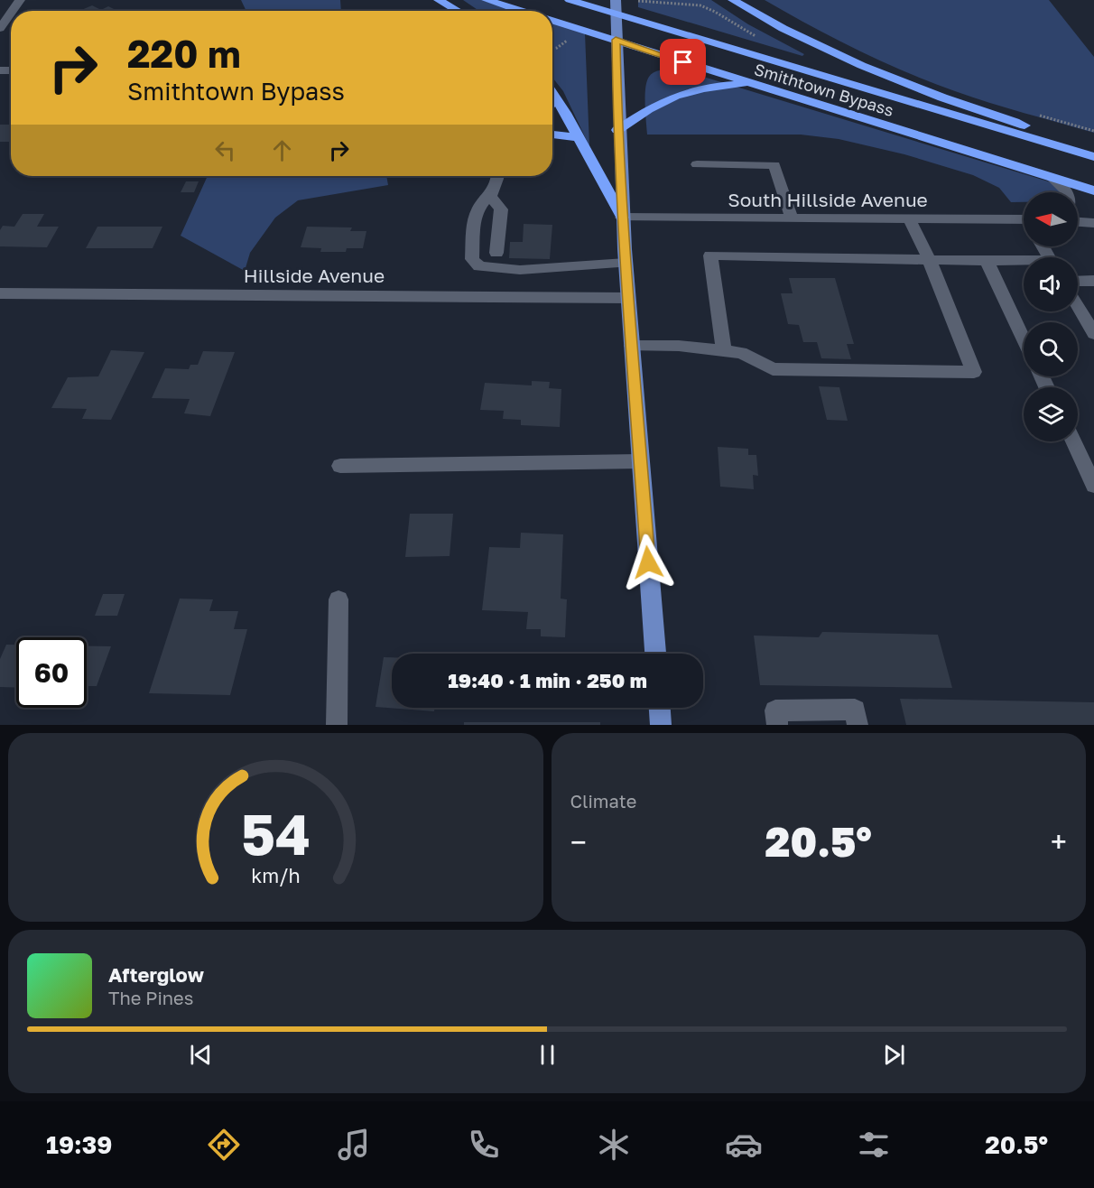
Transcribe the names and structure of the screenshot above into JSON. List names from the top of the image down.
{
  "streets": {
    "highway": ["Smithtown Bypass"],
    "street": ["South Hillside Avenue", "Hillside Avenue"]
  },
  "north": "left",
  "page": {
    "turn": ["220 m", "Smithtown Bypass"],
    "limit": "60",
    "trip": "19:40 · 1 min · 250 m",
    "tile": "Climate",
    "heat": ["−", "20.5°", "+"],
    "song": ["Afterglow", "The Pines"],
    "tabs": ["19:39", "20.5°"],
    "gauge": ["54", "km/h"]
  }
}
